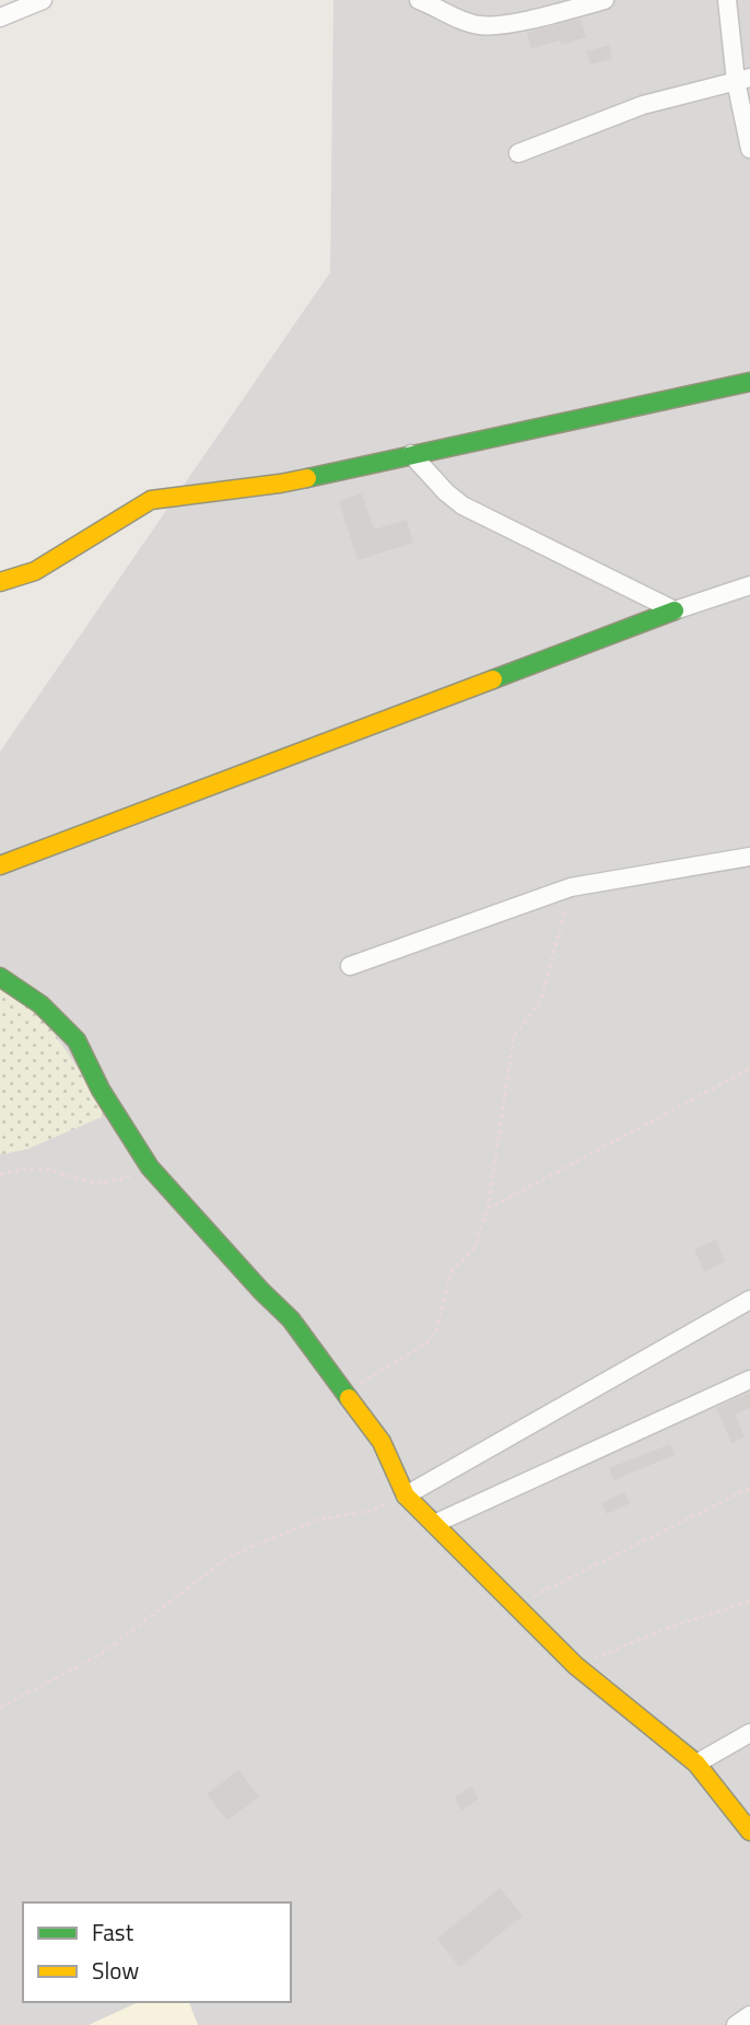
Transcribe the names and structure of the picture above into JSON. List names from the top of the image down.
{
  "legend": ["Fast", "Slow"]
}
